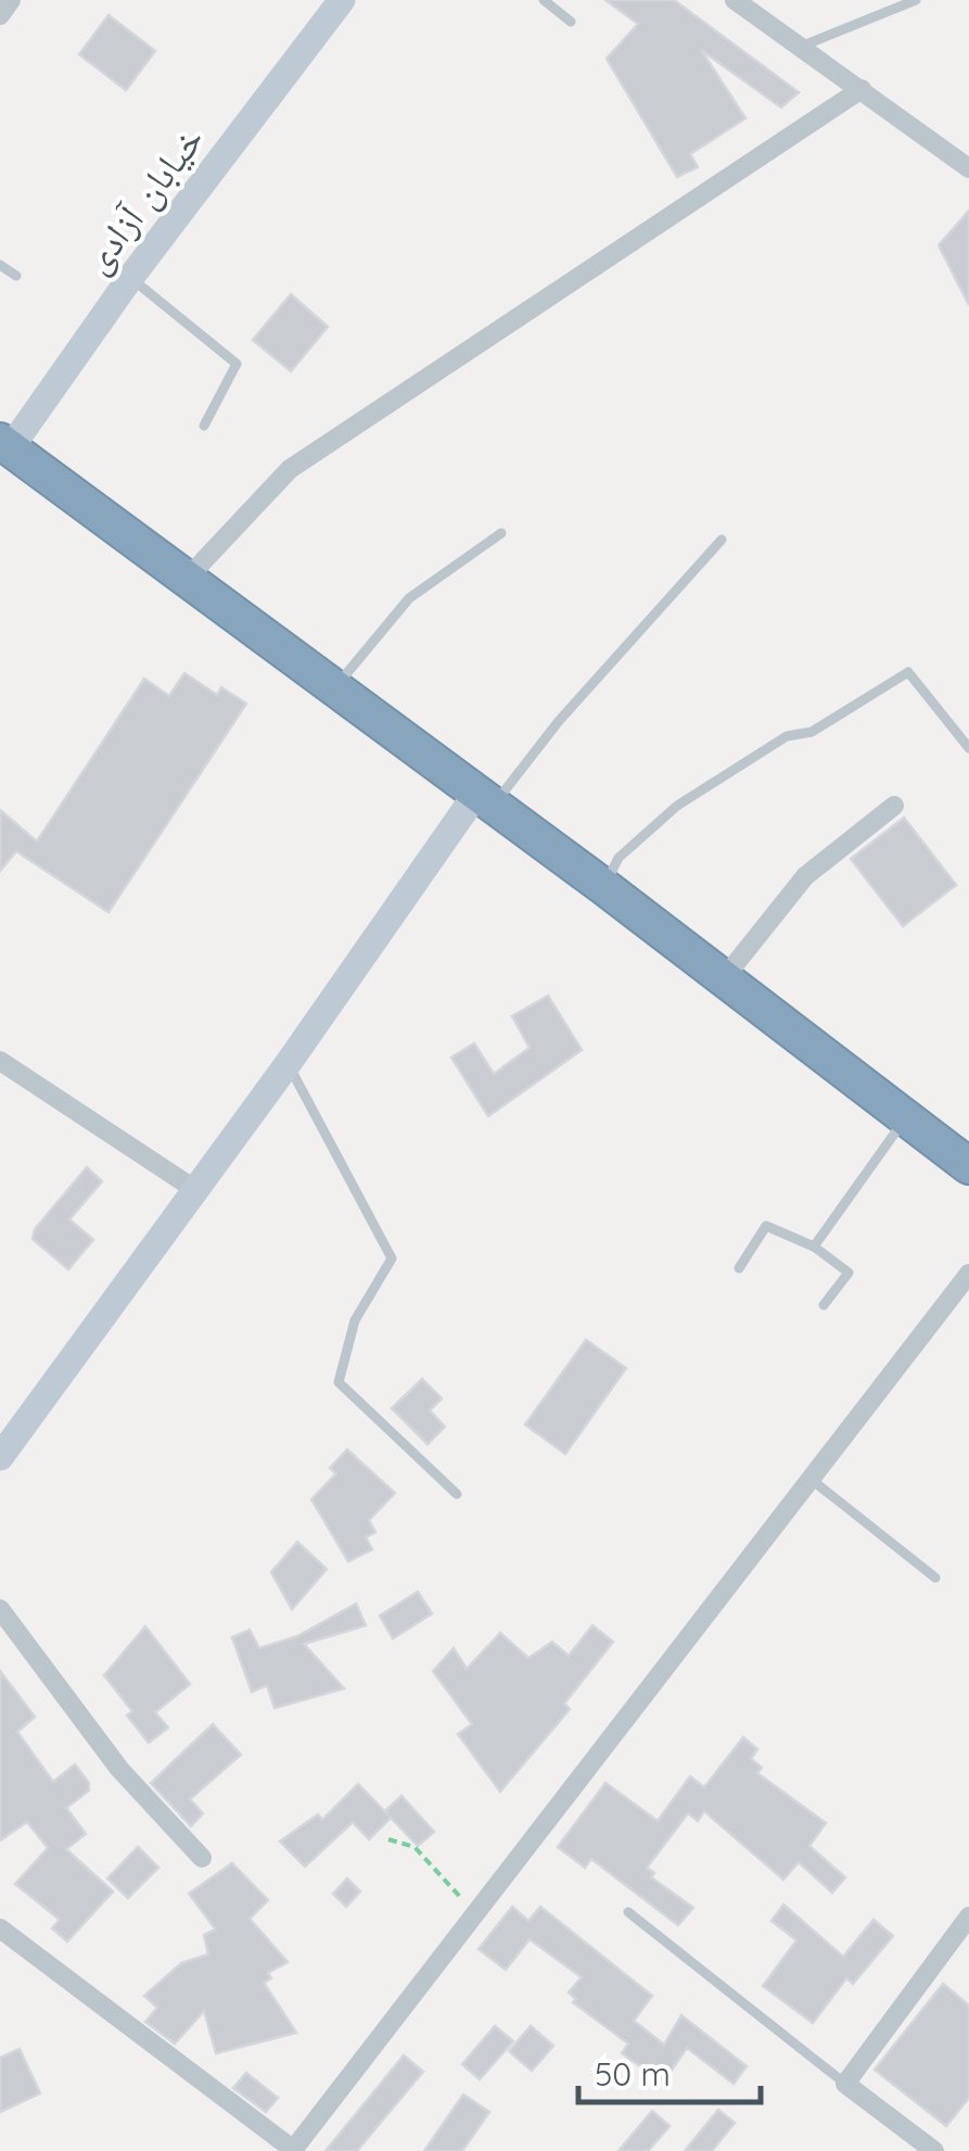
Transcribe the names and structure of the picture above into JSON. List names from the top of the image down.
{
  "streets": {
    "street": ["خیابان آزادی"]
  },
  "scale_bar": "50 m"
}
